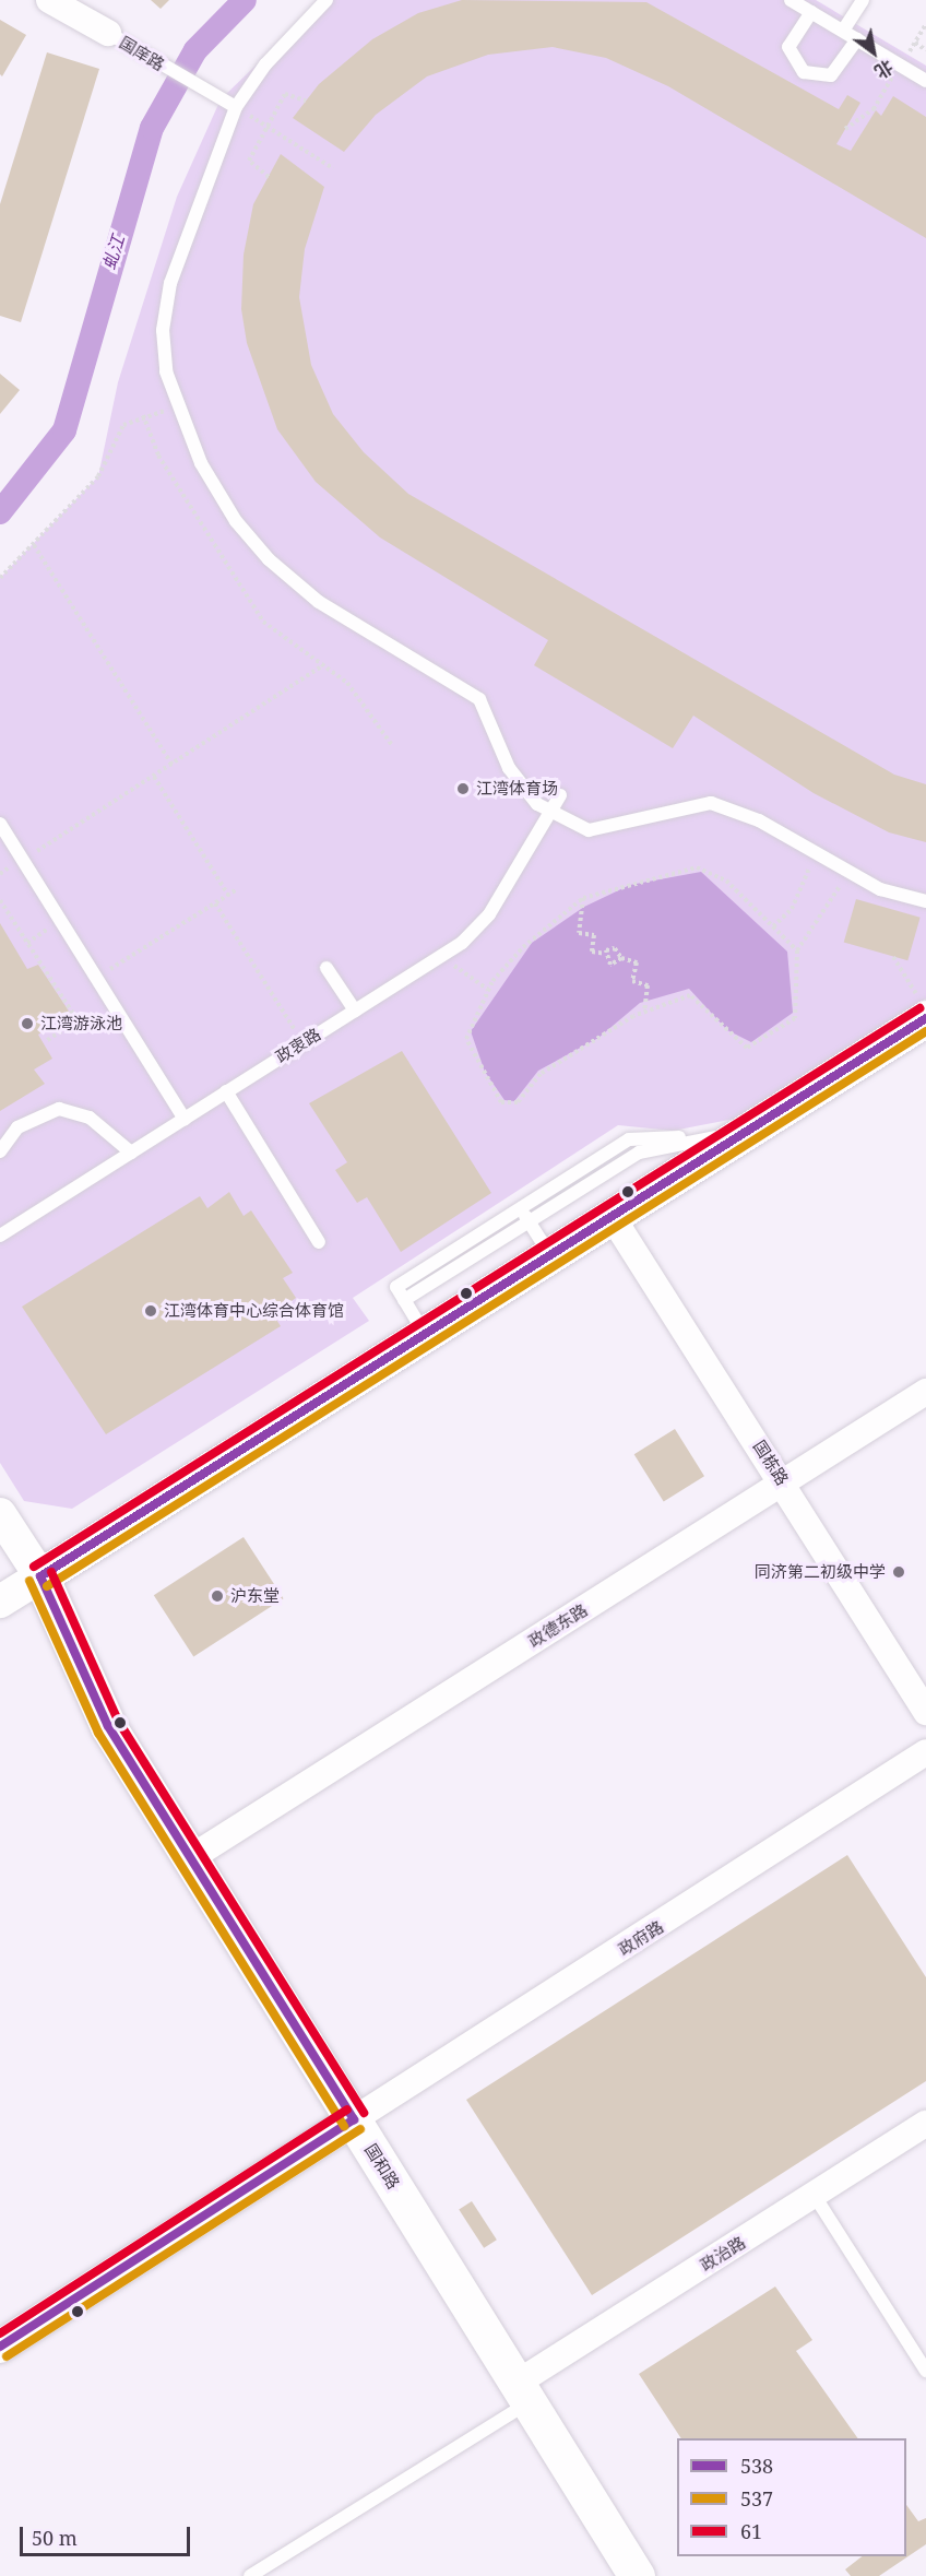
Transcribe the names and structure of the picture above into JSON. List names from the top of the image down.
{
  "streets": {
    "main road": ["国和路"],
    "street": [
      "国庠路",
      "国栋路",
      "政德东路",
      "政府路",
      "政治路"
    ],
    "lane": ["政衷路"]
  },
  "crossings": [
    ["国栋路", "政德东路"],
    ["政德东路", "国和路"],
    ["政府路", "国和路"],
    ["国和路", "政治路"]
  ],
  "water": ["虬江"],
  "places": [
    "江湾体育场",
    "江湾游泳池",
    "江湾体育中心综合体育馆",
    "同济第二初级中学",
    "沪东堂"
  ],
  "lines": ["transit line 61", "transit line 538", "transit line 537"],
  "legend": ["538", "537", "61"],
  "scale_bar": "50 m",
  "north": "bottom right"
}
